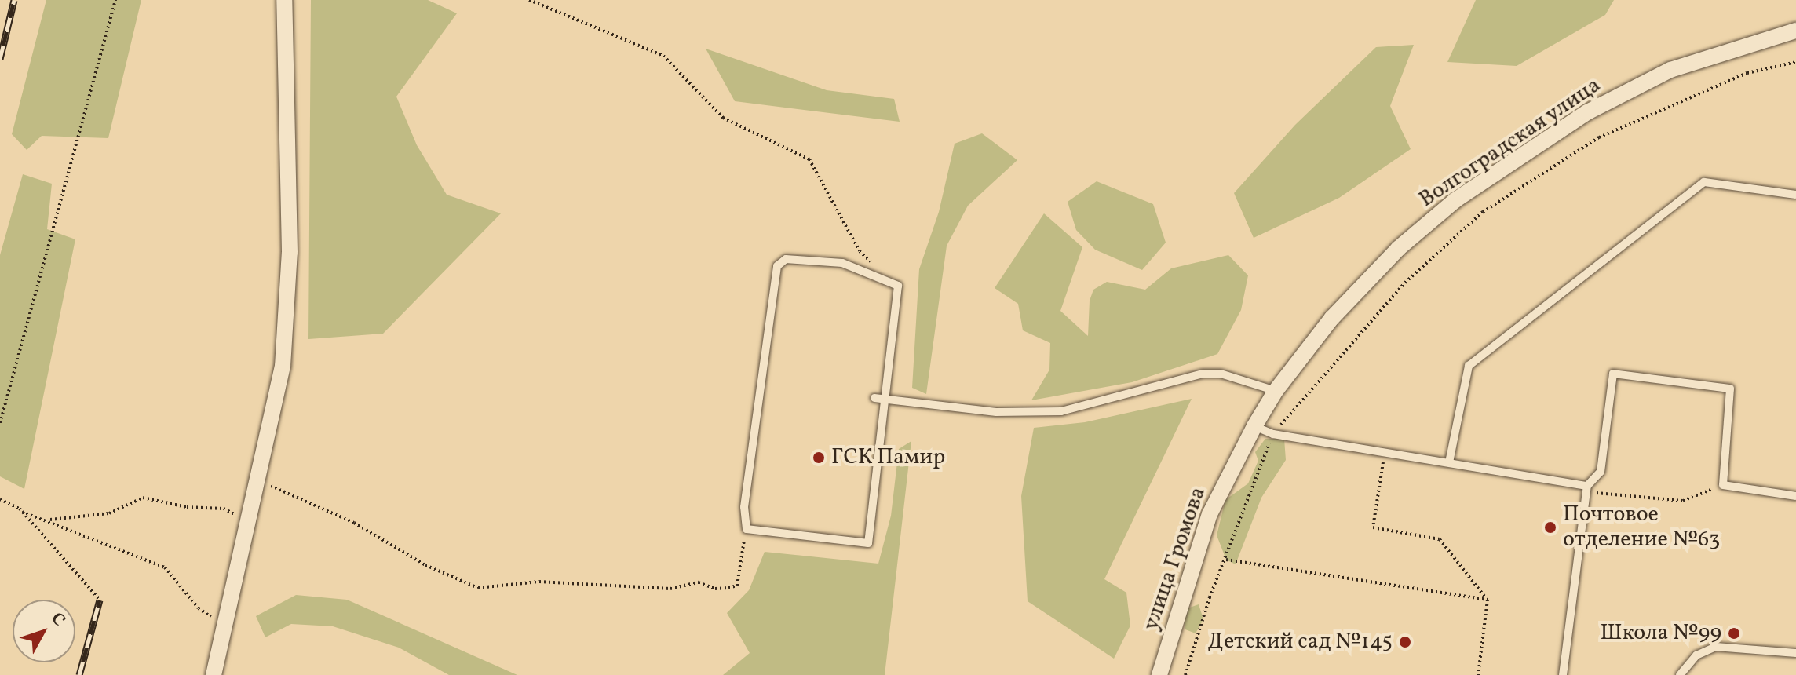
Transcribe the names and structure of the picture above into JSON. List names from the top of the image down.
{
  "streets": {
    "street": ["Волгоградская улица", "улица Громова"]
  },
  "crossings": [
    ["Волгоградская улица", "улица Громова"]
  ],
  "places": [
    "ГСК Памир",
    "Почтовое отделение №63",
    "Школа №99",
    "Детский сад №145"
  ],
  "north": "top right"
}
